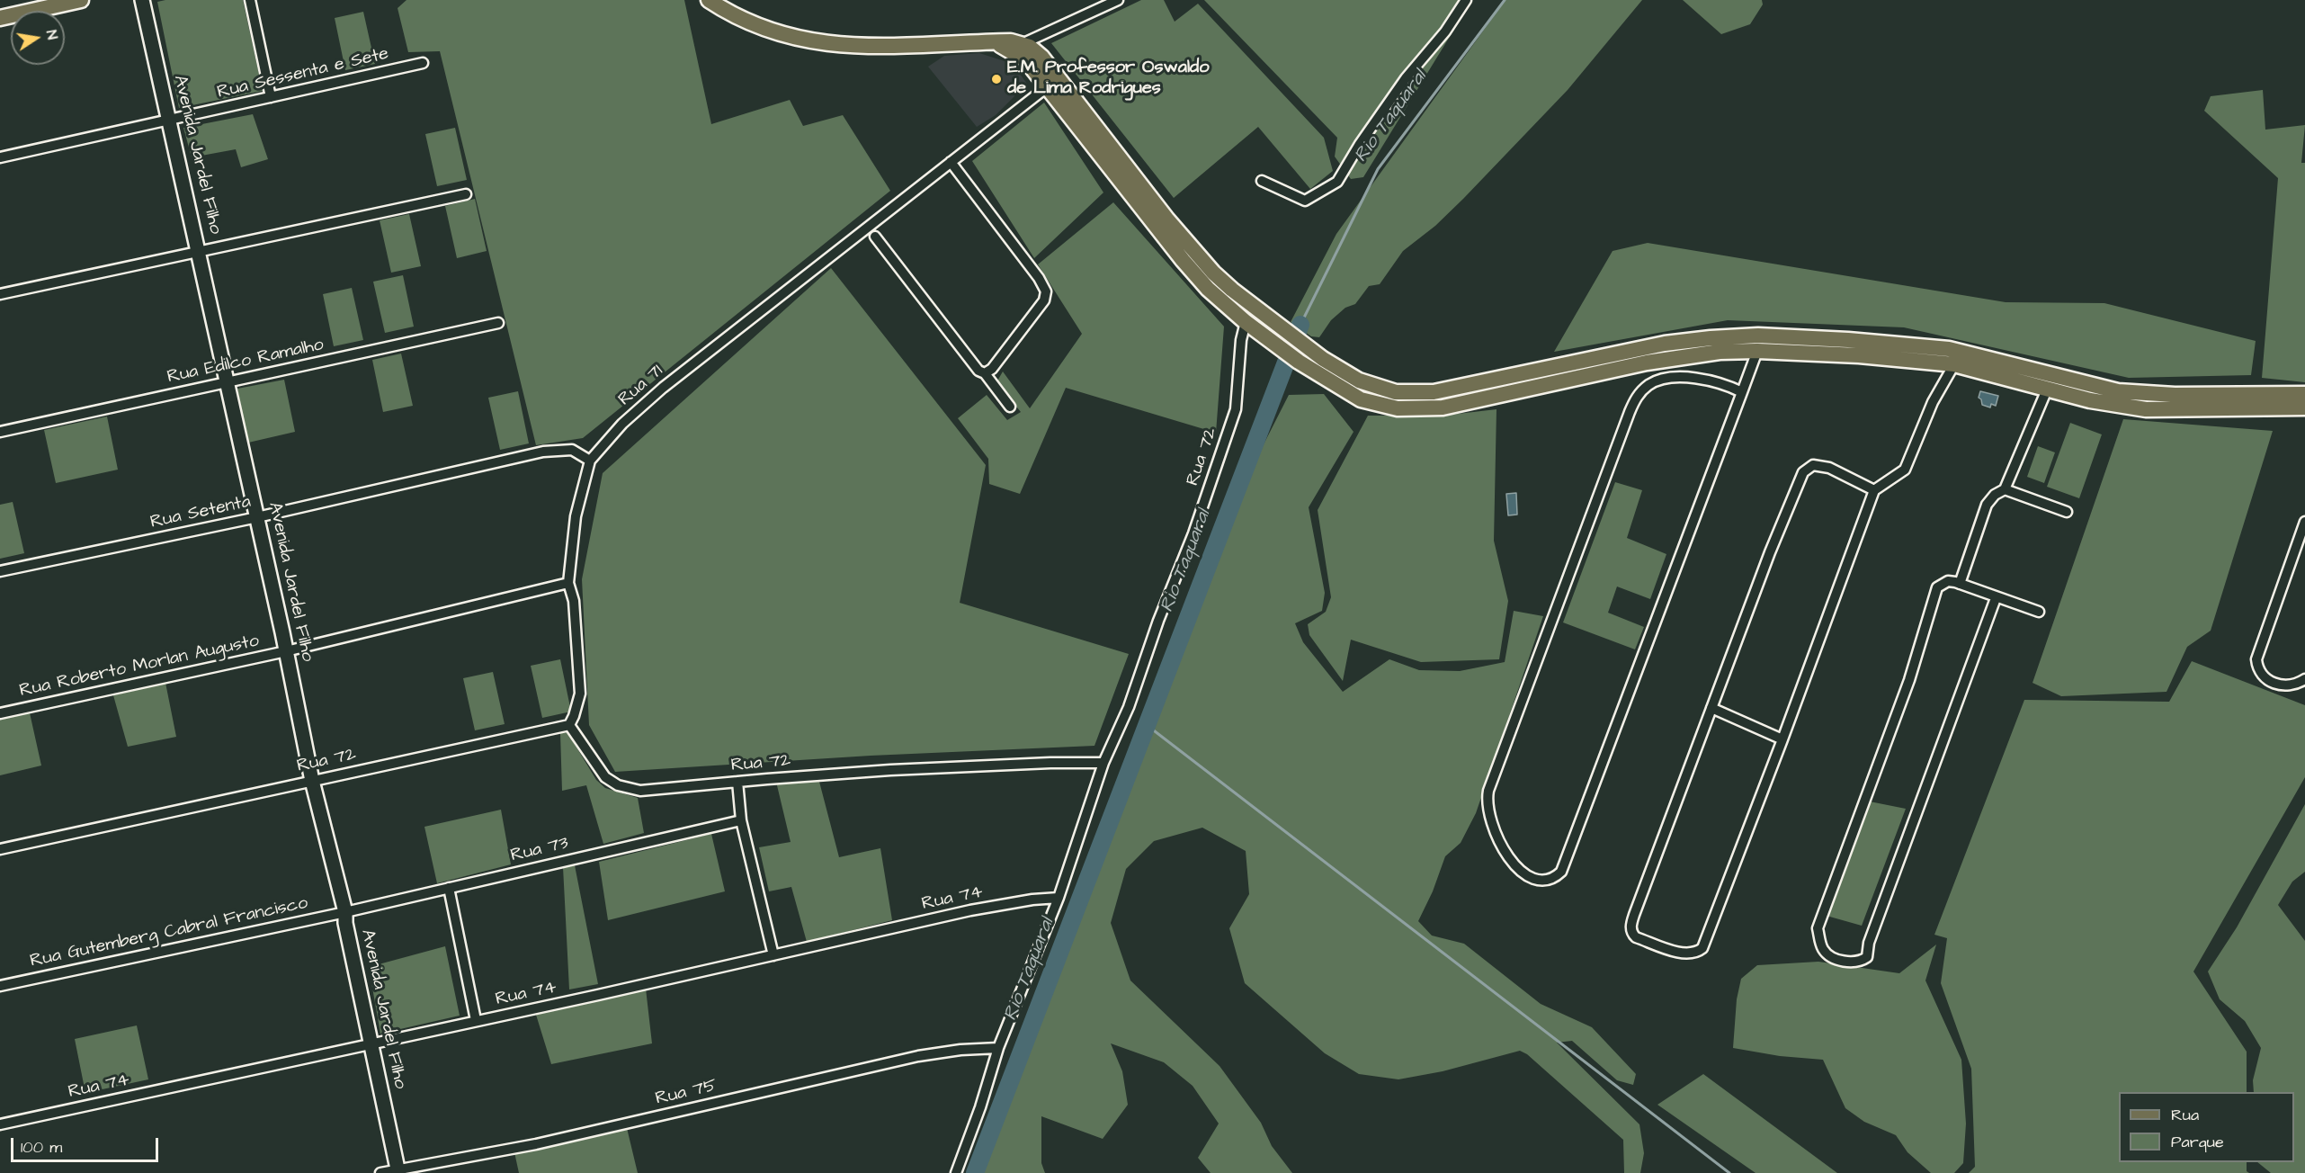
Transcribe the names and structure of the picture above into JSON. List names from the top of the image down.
{
  "streets": {
    "main road": ["Avenida Jardel Filho"],
    "street": [
      "Rua Sessenta e Sete",
      "Rua Edilco Ramalho",
      "Rua 71",
      "Rua 72",
      "Rua Setenta",
      "Rua Roberto Morlan Augusto",
      "Rua 73",
      "Rua 74",
      "Rua Gutemberg Cabral Francisco",
      "Rua 75"
    ]
  },
  "crossings": [
    ["Rua Sessenta e Sete", "Avenida Jardel Filho"],
    ["Avenida Jardel Filho", "Rua Edilco Ramalho"],
    ["Avenida Jardel Filho", "Rua 72"],
    ["Avenida Jardel Filho", "Rua Setenta"],
    ["Avenida Jardel Filho", "Rua Roberto Morlan Augusto"],
    ["Avenida Jardel Filho", "Rua 73"],
    ["Avenida Jardel Filho", "Rua 74"],
    ["Avenida Jardel Filho", "Rua Gutemberg Cabral Francisco"],
    ["Avenida Jardel Filho", "Rua 75"],
    ["Rua 71", "Rua 72"],
    ["Rua 71", "Rua Setenta"],
    ["Rua 73", "Rua Gutemberg Cabral Francisco"]
  ],
  "water": ["Rio Taquaral"],
  "places": ["E.M. Professor Oswaldo de Lima Rodrigues"],
  "legend": ["Rua", "Parque"],
  "scale_bar": "100 m",
  "north": "right"
}
